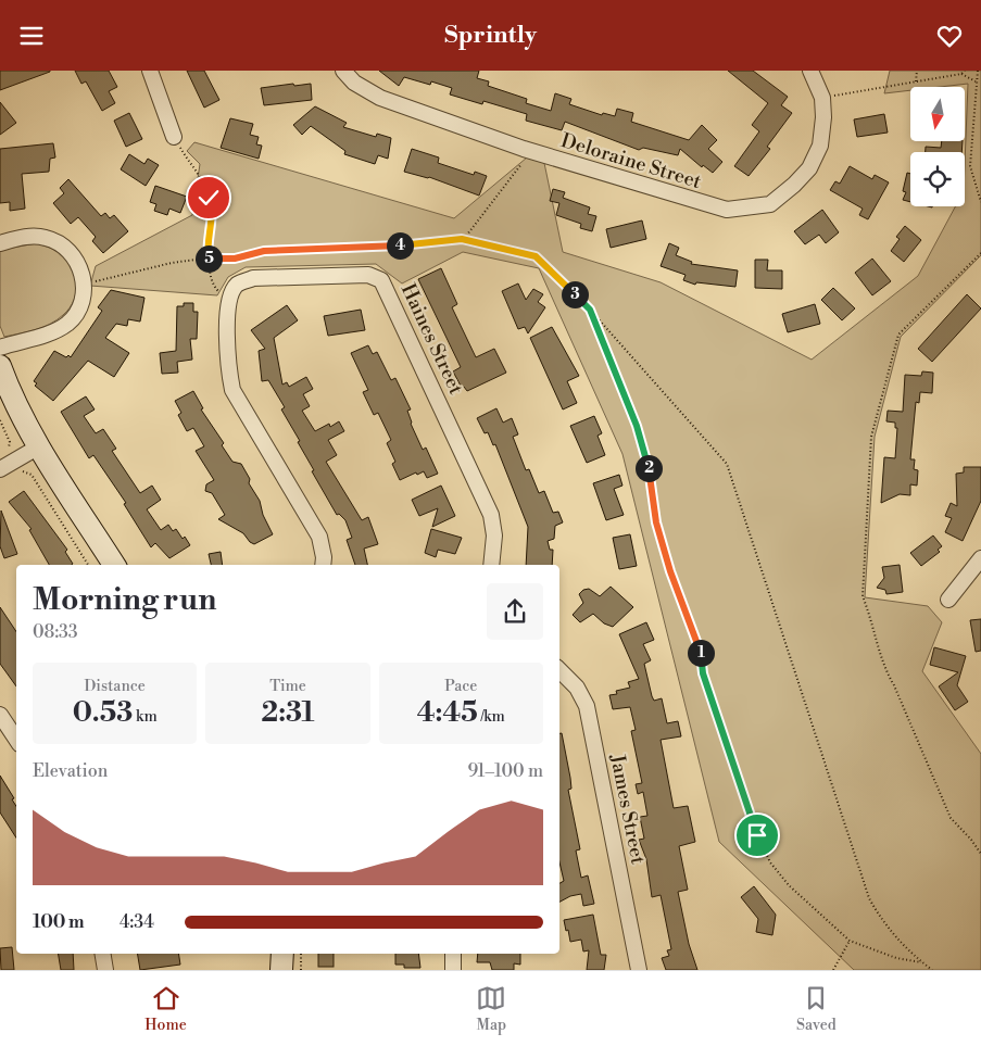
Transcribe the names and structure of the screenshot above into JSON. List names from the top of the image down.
{
  "streets": {
    "street": ["Deloraine Street", "Haines Street", "James Street"]
  },
  "north": "bottom",
  "page": {
    "header": "Sprintly",
    "pins": [
      "4",
      "5",
      "3",
      "2",
      "1"
    ],
    "heading": ["Morning run", "08:33"],
    "stats": [
      ["Distance", "0.53 km"],
      ["Time", "2:31"],
      ["Pace", "4:45 /km"]
    ],
    "chart": ["Elevation", "91–100 m"],
    "list": [
      {
        "name": "100 m",
        "note": "4:34"
      }
    ],
    "tabs": ["Home", "Map", "Saved"]
  }
}
